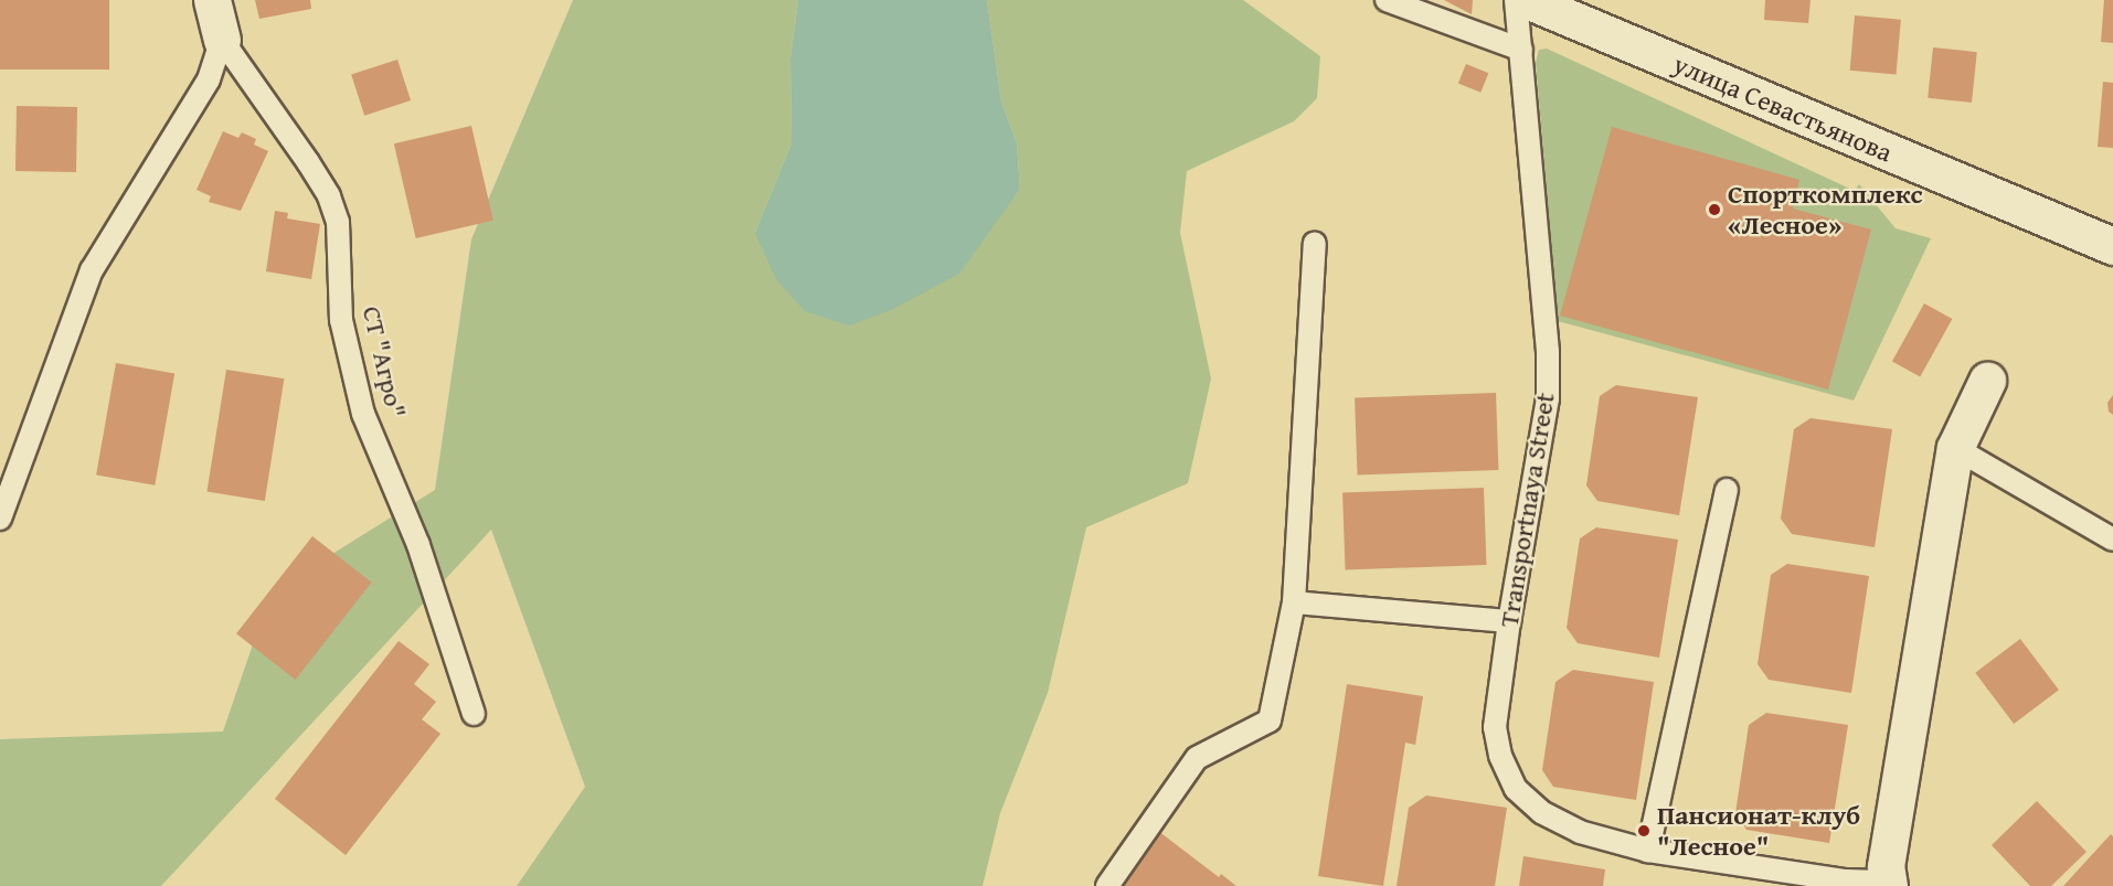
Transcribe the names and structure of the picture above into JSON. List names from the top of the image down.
{
  "streets": {
    "street": ["улица Севастьянова"],
    "lane": ["СТ \"Агро\"", "Transportnaya Street"]
  },
  "places": ["Спорткомплекс «Лесное»", "Пансионат-клуб \"Лесное\""]
}
